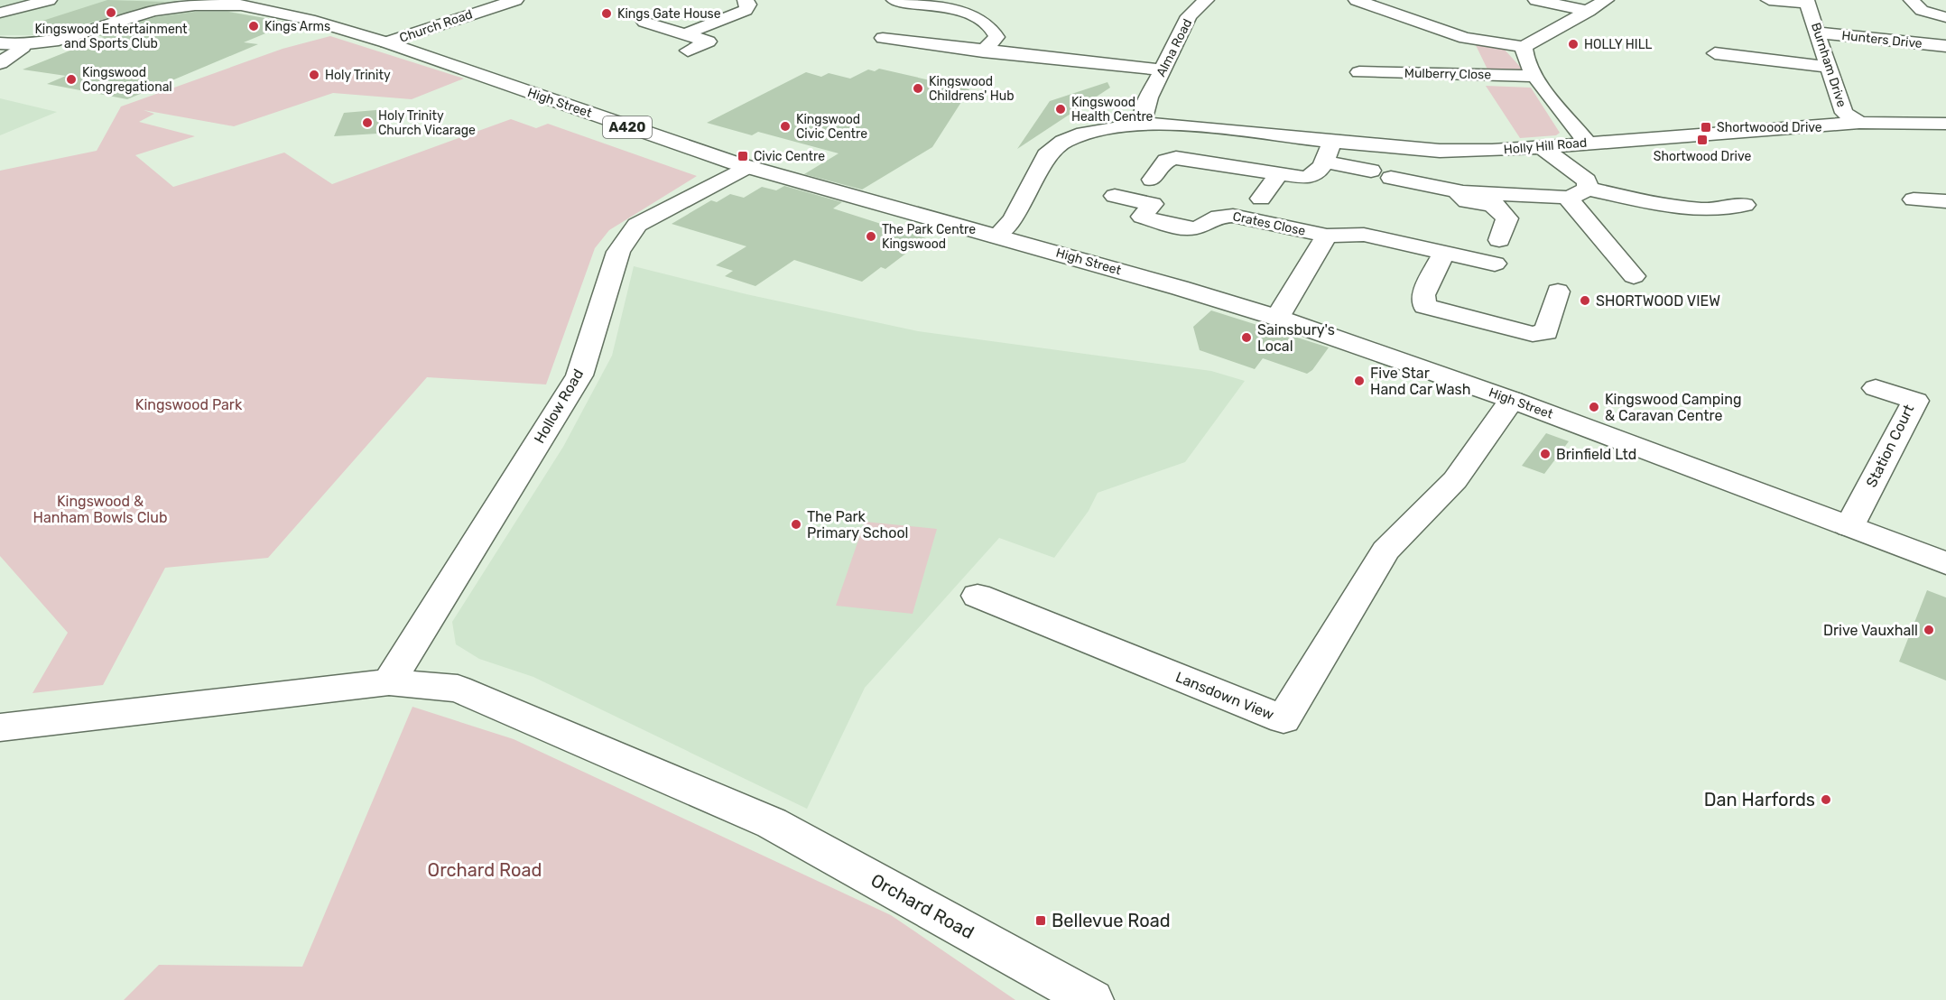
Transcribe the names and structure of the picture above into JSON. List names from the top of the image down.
{
  "streets": {
    "street": [
      "Church Road",
      "Hunters Drive",
      "Alma Road",
      "Burnham Drive",
      "Mulberry Close",
      "High Street",
      "A420",
      "Holly Hill Road",
      "Crates Close",
      "Hollow Road",
      "Station Court",
      "Lansdown View",
      "Orchard Road"
    ]
  },
  "crossings": [
    ["Church Road", "High Street"],
    ["Hunters Drive", "Burnham Drive"],
    ["Alma Road", "Holly Hill Road"],
    ["Burnham Drive", "Holly Hill Road"],
    ["High Street", "A420"],
    ["High Street", "Crates Close"],
    ["High Street", "Hollow Road"],
    ["High Street", "Station Court"],
    ["High Street", "Lansdown View"],
    ["Hollow Road", "Orchard Road"]
  ],
  "parks": ["Kingswood Park", "Kingswood & Hanham Bowls Club", "Orchard Road"],
  "places": {
    "other": [
      "Kingswood Entertainment and Sports Club",
      "Kings Gate House",
      "Kings Arms",
      "HOLLY HILL",
      "Holy Trinity",
      "Kingswood Congregational",
      "Kingswood Childrens' Hub",
      "Kingswood Health Centre",
      "Holy Trinity Church Vicarage",
      "Kingswood Civic Centre",
      "The Park Centre Kingswood",
      "SHORTWOOD VIEW",
      "Sainsbury's Local",
      "Five Star Hand Car Wash",
      "Kingswood Camping & Caravan Centre",
      "Brinfield Ltd",
      "The Park Primary School",
      "Drive Vauxhall",
      "Dan Harfords"
    ],
    "transit": [
      "Shortwoood Drive",
      "Shortwood Drive",
      "Civic Centre",
      "Bellevue Road"
    ]
  }
}
